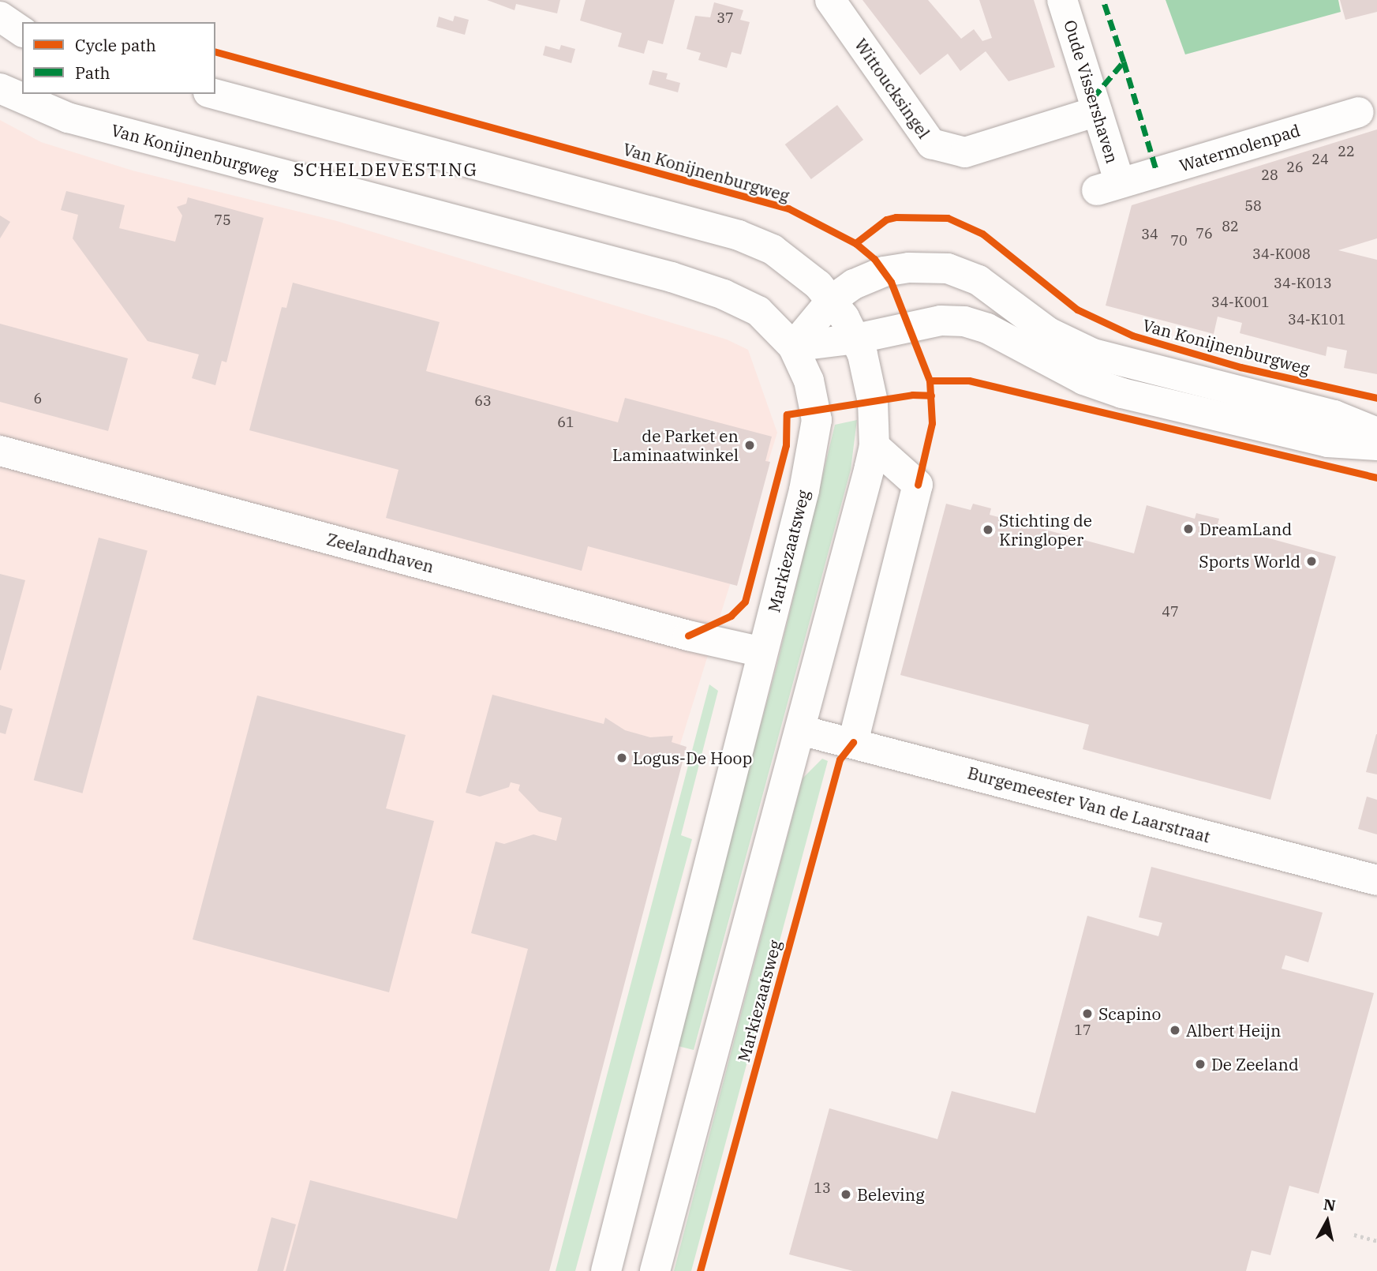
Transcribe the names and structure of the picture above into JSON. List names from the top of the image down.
{
  "streets": {
    "main road": [
      "Wittoucksingel",
      "Oude Vissershaven",
      "Watermolenpad",
      "Van Konijnenburgweg",
      "Markiezaatsweg",
      "Zeelandhaven",
      "Burgemeester Van de Laarstraat"
    ]
  },
  "crossings": [
    ["Wittoucksingel", "Oude Vissershaven"],
    ["Oude Vissershaven", "Watermolenpad"],
    ["Van Konijnenburgweg", "Markiezaatsweg"],
    ["Markiezaatsweg", "Zeelandhaven"],
    ["Markiezaatsweg", "Burgemeester Van de Laarstraat"]
  ],
  "districts": ["SCHELDEVESTING"],
  "places": [
    "de Parket en Laminaatwinkel",
    "DreamLand",
    "Stichting de Kringloper",
    "Sports World",
    "Logus-De Hoop",
    "Scapino",
    "Albert Heijn",
    "De Zeeland",
    "Beleving"
  ],
  "house_numbers": [
    "37",
    "22",
    "24",
    "26",
    "28",
    "58",
    "75",
    "82",
    "76",
    "34",
    "70",
    "34-K008",
    "34-K013",
    "34-K001",
    "34-K101",
    "6",
    "63",
    "61",
    "47",
    "17",
    "13"
  ],
  "legend": ["Cycle path", "Path"],
  "north": "top"
}
